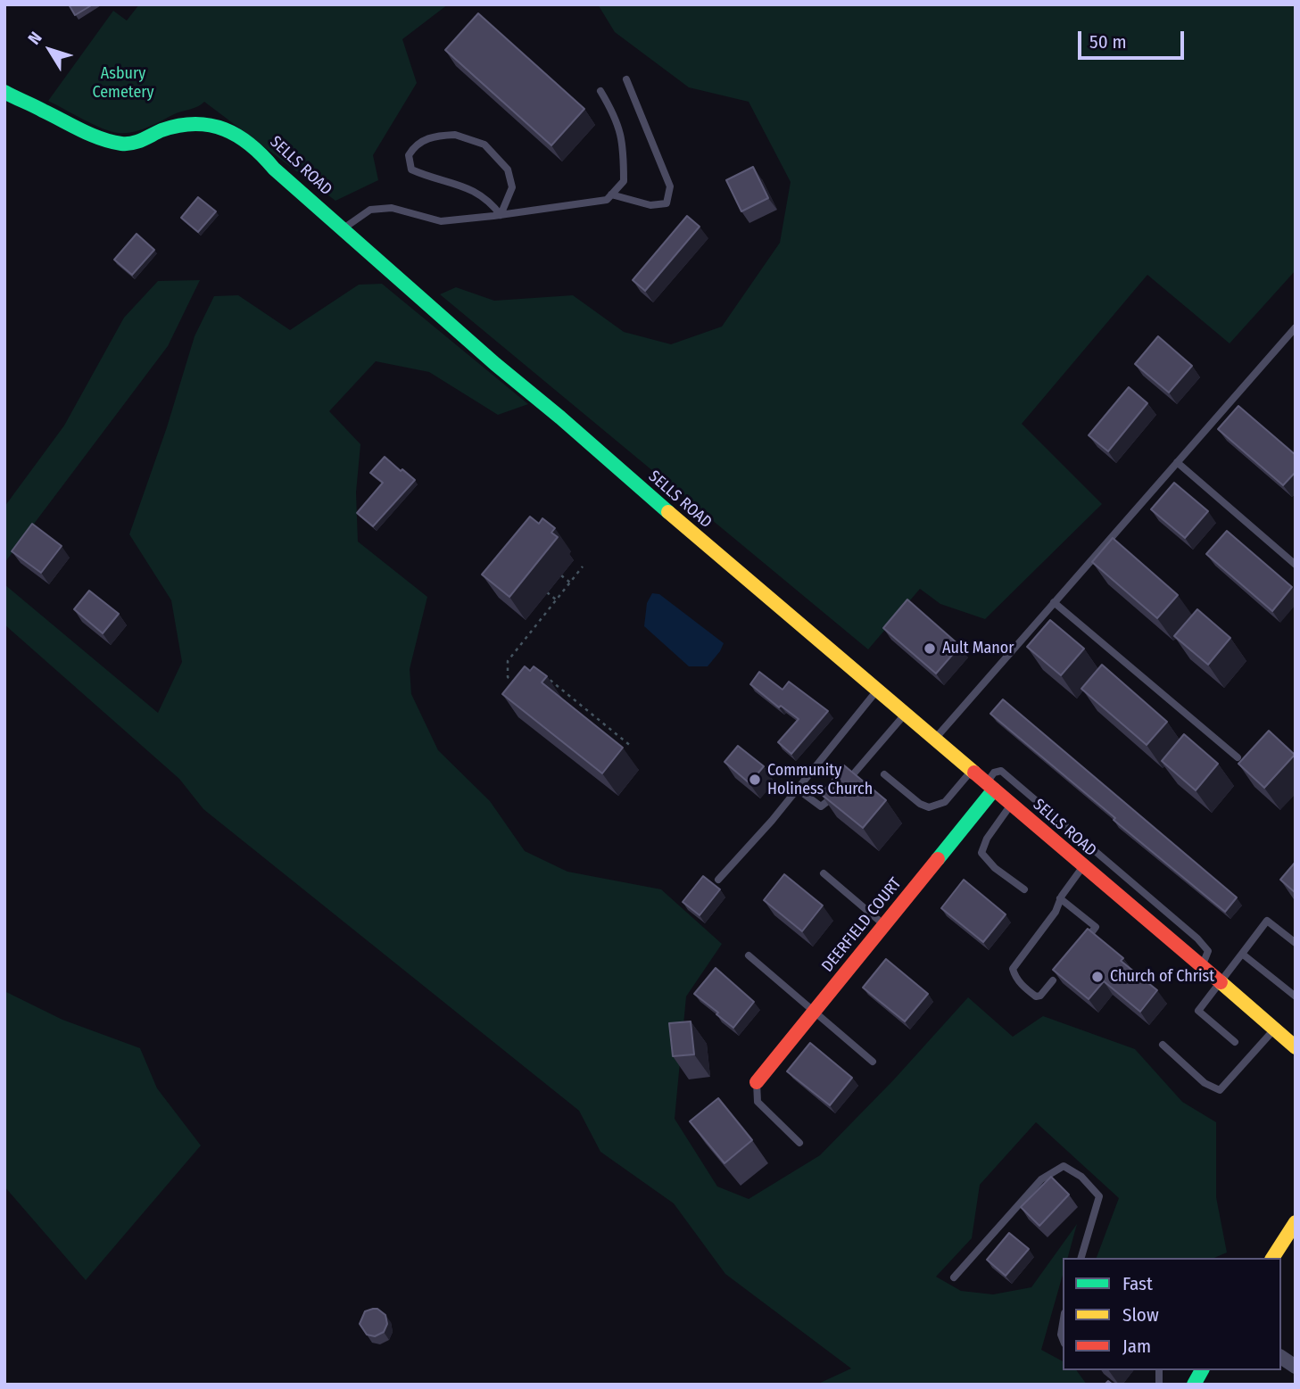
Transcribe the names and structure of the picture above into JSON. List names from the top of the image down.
{
  "streets": {
    "street": ["SELLS ROAD", "DEERFIELD COURT"]
  },
  "crossings": [
    ["SELLS ROAD", "DEERFIELD COURT"]
  ],
  "parks": ["Asbury Cemetery"],
  "places": ["Ault Manor", "Community Holiness Church", "Church of Christ"],
  "legend": ["Fast", "Slow", "Jam"],
  "scale_bar": "50 m",
  "north": "top left"
}
